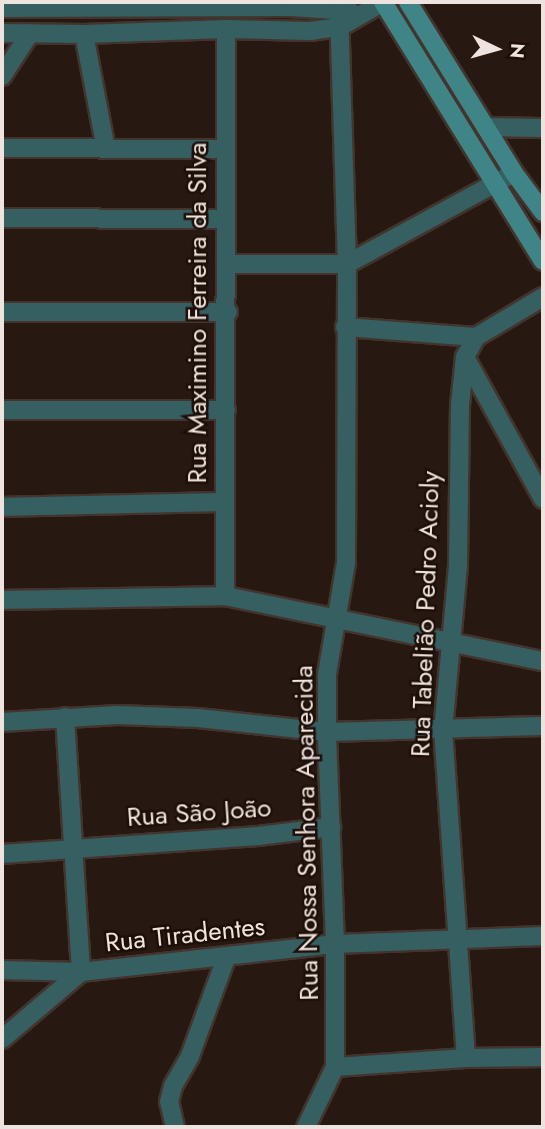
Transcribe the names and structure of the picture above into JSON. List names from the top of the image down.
{
  "streets": {
    "street": [
      "Rua Maximino Ferreira da Silva",
      "Rua Tabelião Pedro Acioly",
      "Rua São João",
      "Rua Nossa Senhora Aparecida",
      "Rua Tiradentes"
    ]
  },
  "crossings": [
    ["Rua Tabelião Pedro Acioly", "Rua Tiradentes"],
    ["Rua São João", "Rua Nossa Senhora Aparecida"],
    ["Rua Nossa Senhora Aparecida", "Rua Tiradentes"]
  ],
  "north": "right"
}
